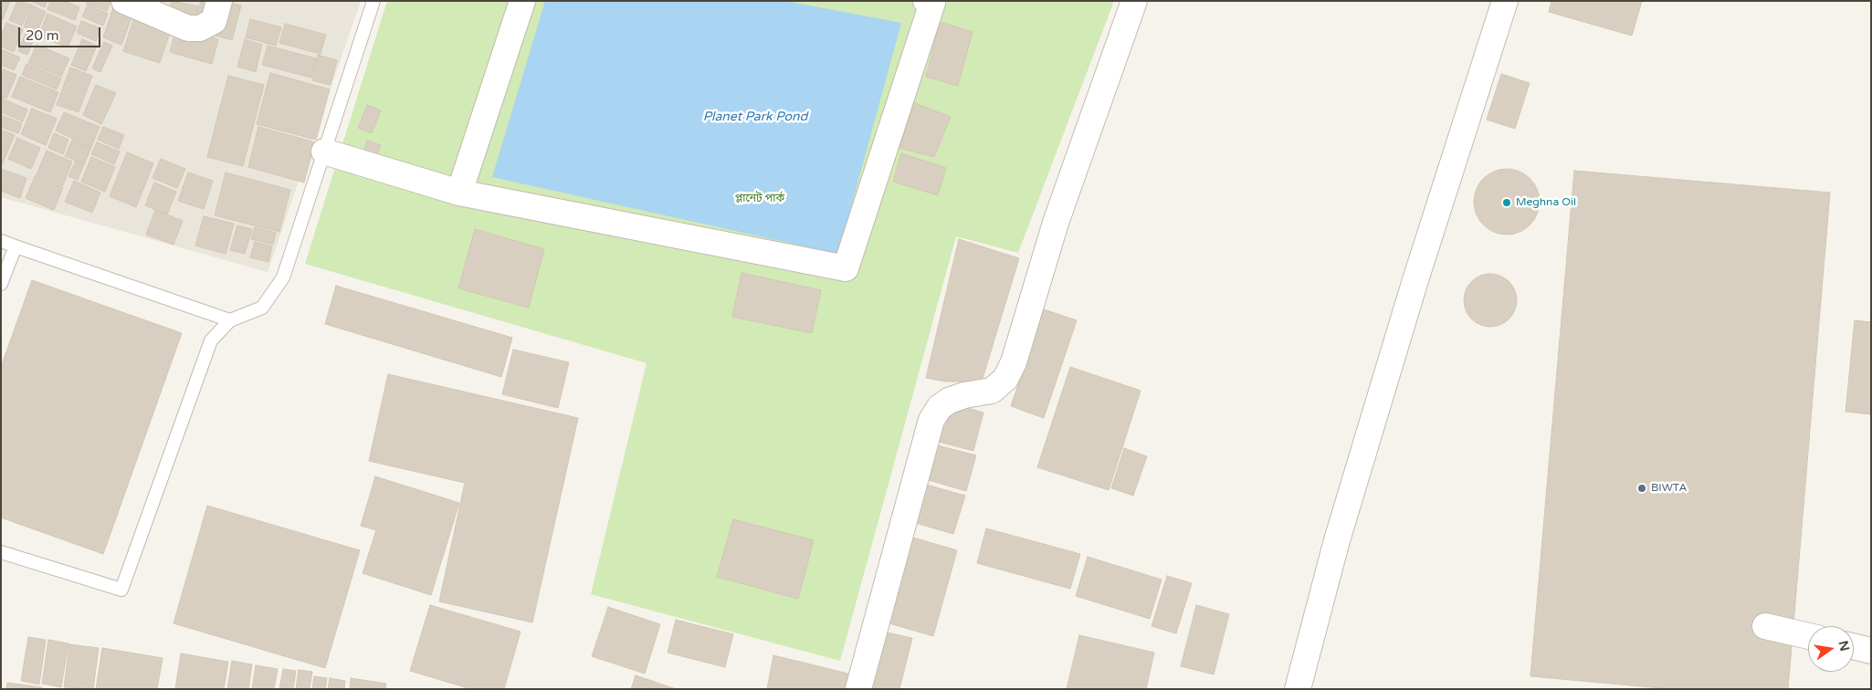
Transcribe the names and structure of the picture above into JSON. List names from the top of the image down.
{
  "water": ["Planet Park Pond"],
  "parks": ["প্লানেট পার্ক"],
  "places": ["Meghna Oil", "BIWTA"],
  "scale_bar": "20 m",
  "north": "right"
}
